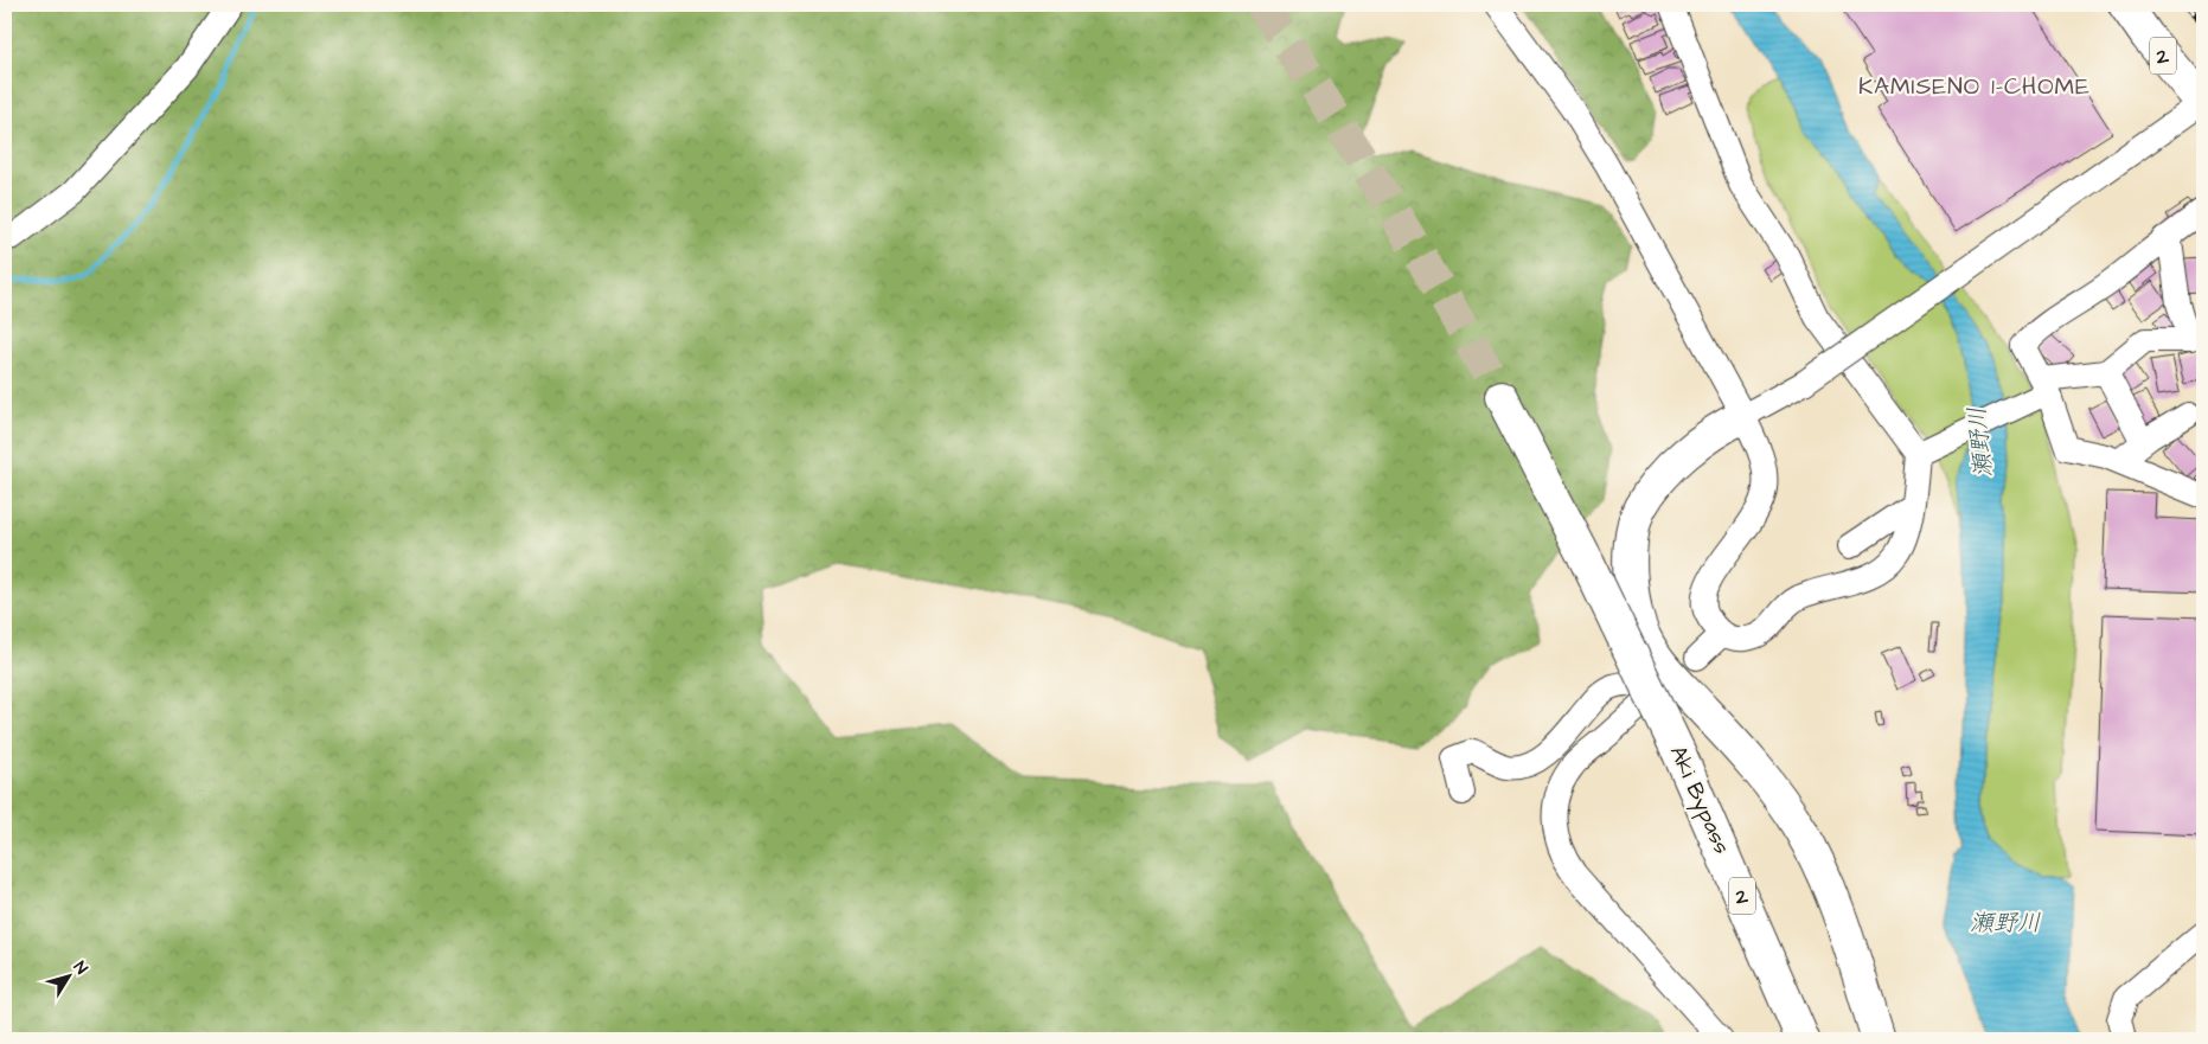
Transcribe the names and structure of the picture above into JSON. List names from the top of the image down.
{
  "streets": {
    "highway": ["2", "Aki Bypass"]
  },
  "districts": ["KAMISENO 1-CHOME"],
  "water": ["瀬野川"],
  "north": "top right"
}
